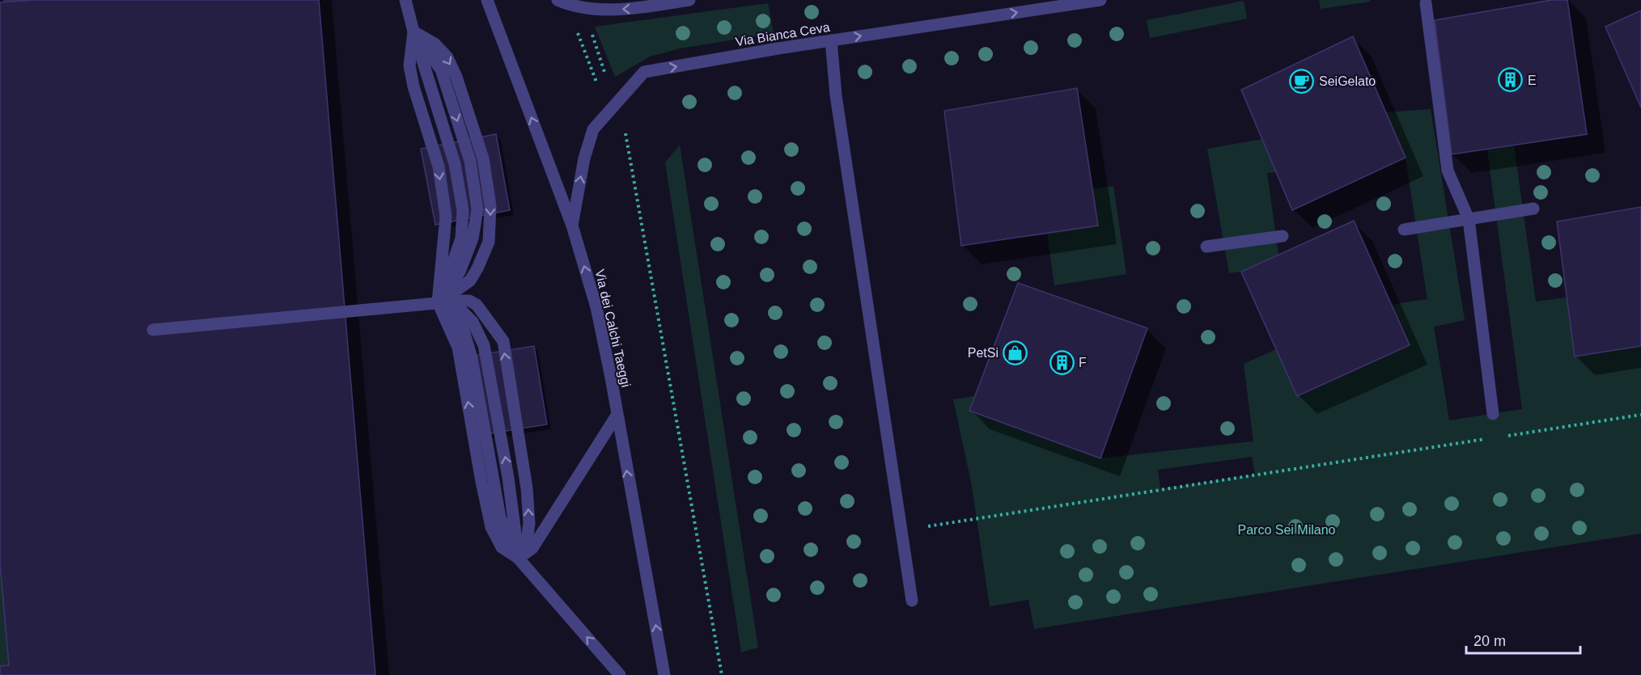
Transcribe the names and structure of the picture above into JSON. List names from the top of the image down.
{
  "streets": {
    "street": ["Via Bianca Ceva", "Via dei Calchi Taeggi"]
  },
  "crossings": [
    ["Via Bianca Ceva", "Via dei Calchi Taeggi"]
  ],
  "one_way": ["Via Bianca Ceva"],
  "parks": ["Parco Sei Milano"],
  "places": {
    "building": ["E", "F"],
    "cafe": ["SeiGelato"],
    "shop": ["PetSi"]
  },
  "scale_bar": "20 m"
}
